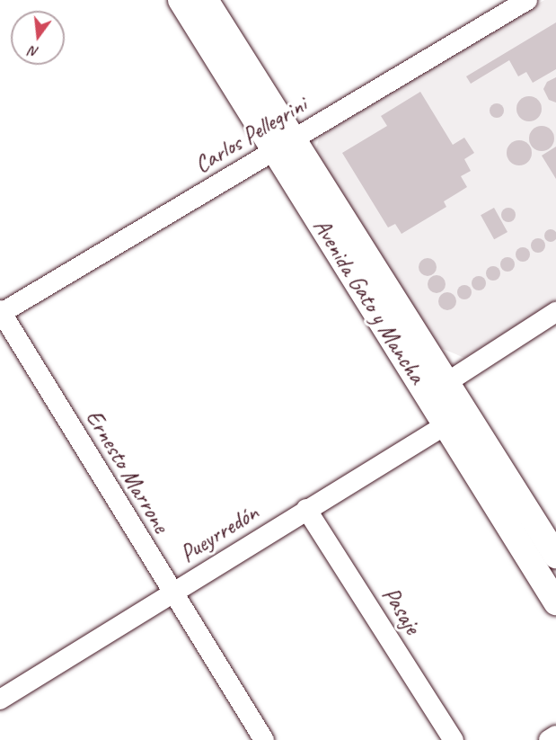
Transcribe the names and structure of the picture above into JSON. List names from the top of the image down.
{
  "streets": {
    "main road": ["Avenida Gato y Mancha"],
    "street": [
      "Carlos Pellegrini",
      "Ernesto Marrone",
      "Pueyrredón",
      "Pasaje"
    ]
  },
  "crossings": [
    ["Carlos Pellegrini", "Avenida Gato y Mancha"],
    ["Carlos Pellegrini", "Ernesto Marrone"],
    ["Avenida Gato y Mancha", "Pueyrredón"],
    ["Ernesto Marrone", "Pueyrredón"],
    ["Pueyrredón", "Pasaje"]
  ],
  "north": "bottom"
}
